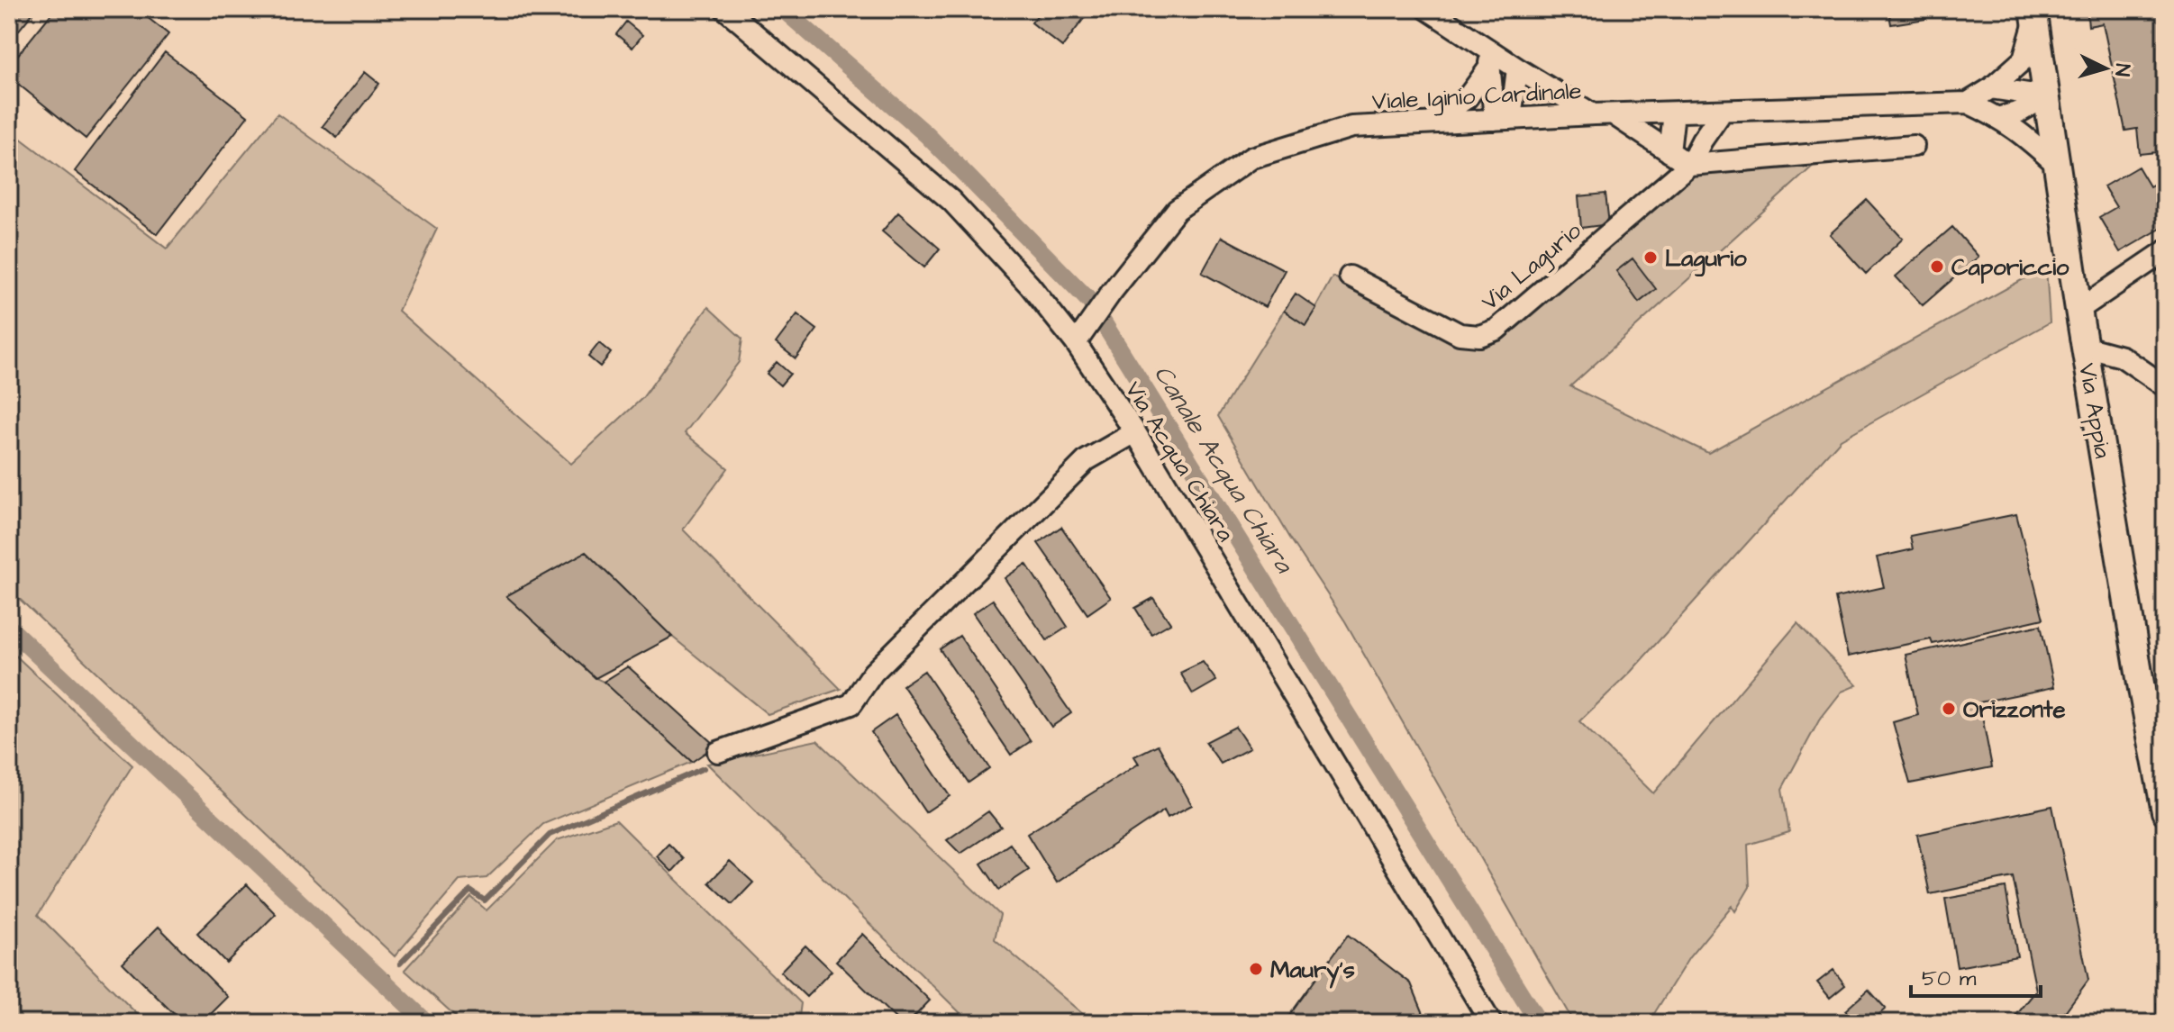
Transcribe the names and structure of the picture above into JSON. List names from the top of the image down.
{
  "streets": {
    "main road": ["Via Appia"],
    "street": ["Viale Iginio Cardinale", "Via Lagurio", "Via Acqua Chiara"]
  },
  "crossings": [
    ["Viale Iginio Cardinale", "Via Lagurio"],
    ["Viale Iginio Cardinale", "Via Acqua Chiara"]
  ],
  "water": ["Canale Acqua Chiara"],
  "places": [
    "Lagurio",
    "Caporiccio",
    "Orizzonte",
    "Maury's"
  ],
  "scale_bar": "50 m",
  "north": "right"
}
